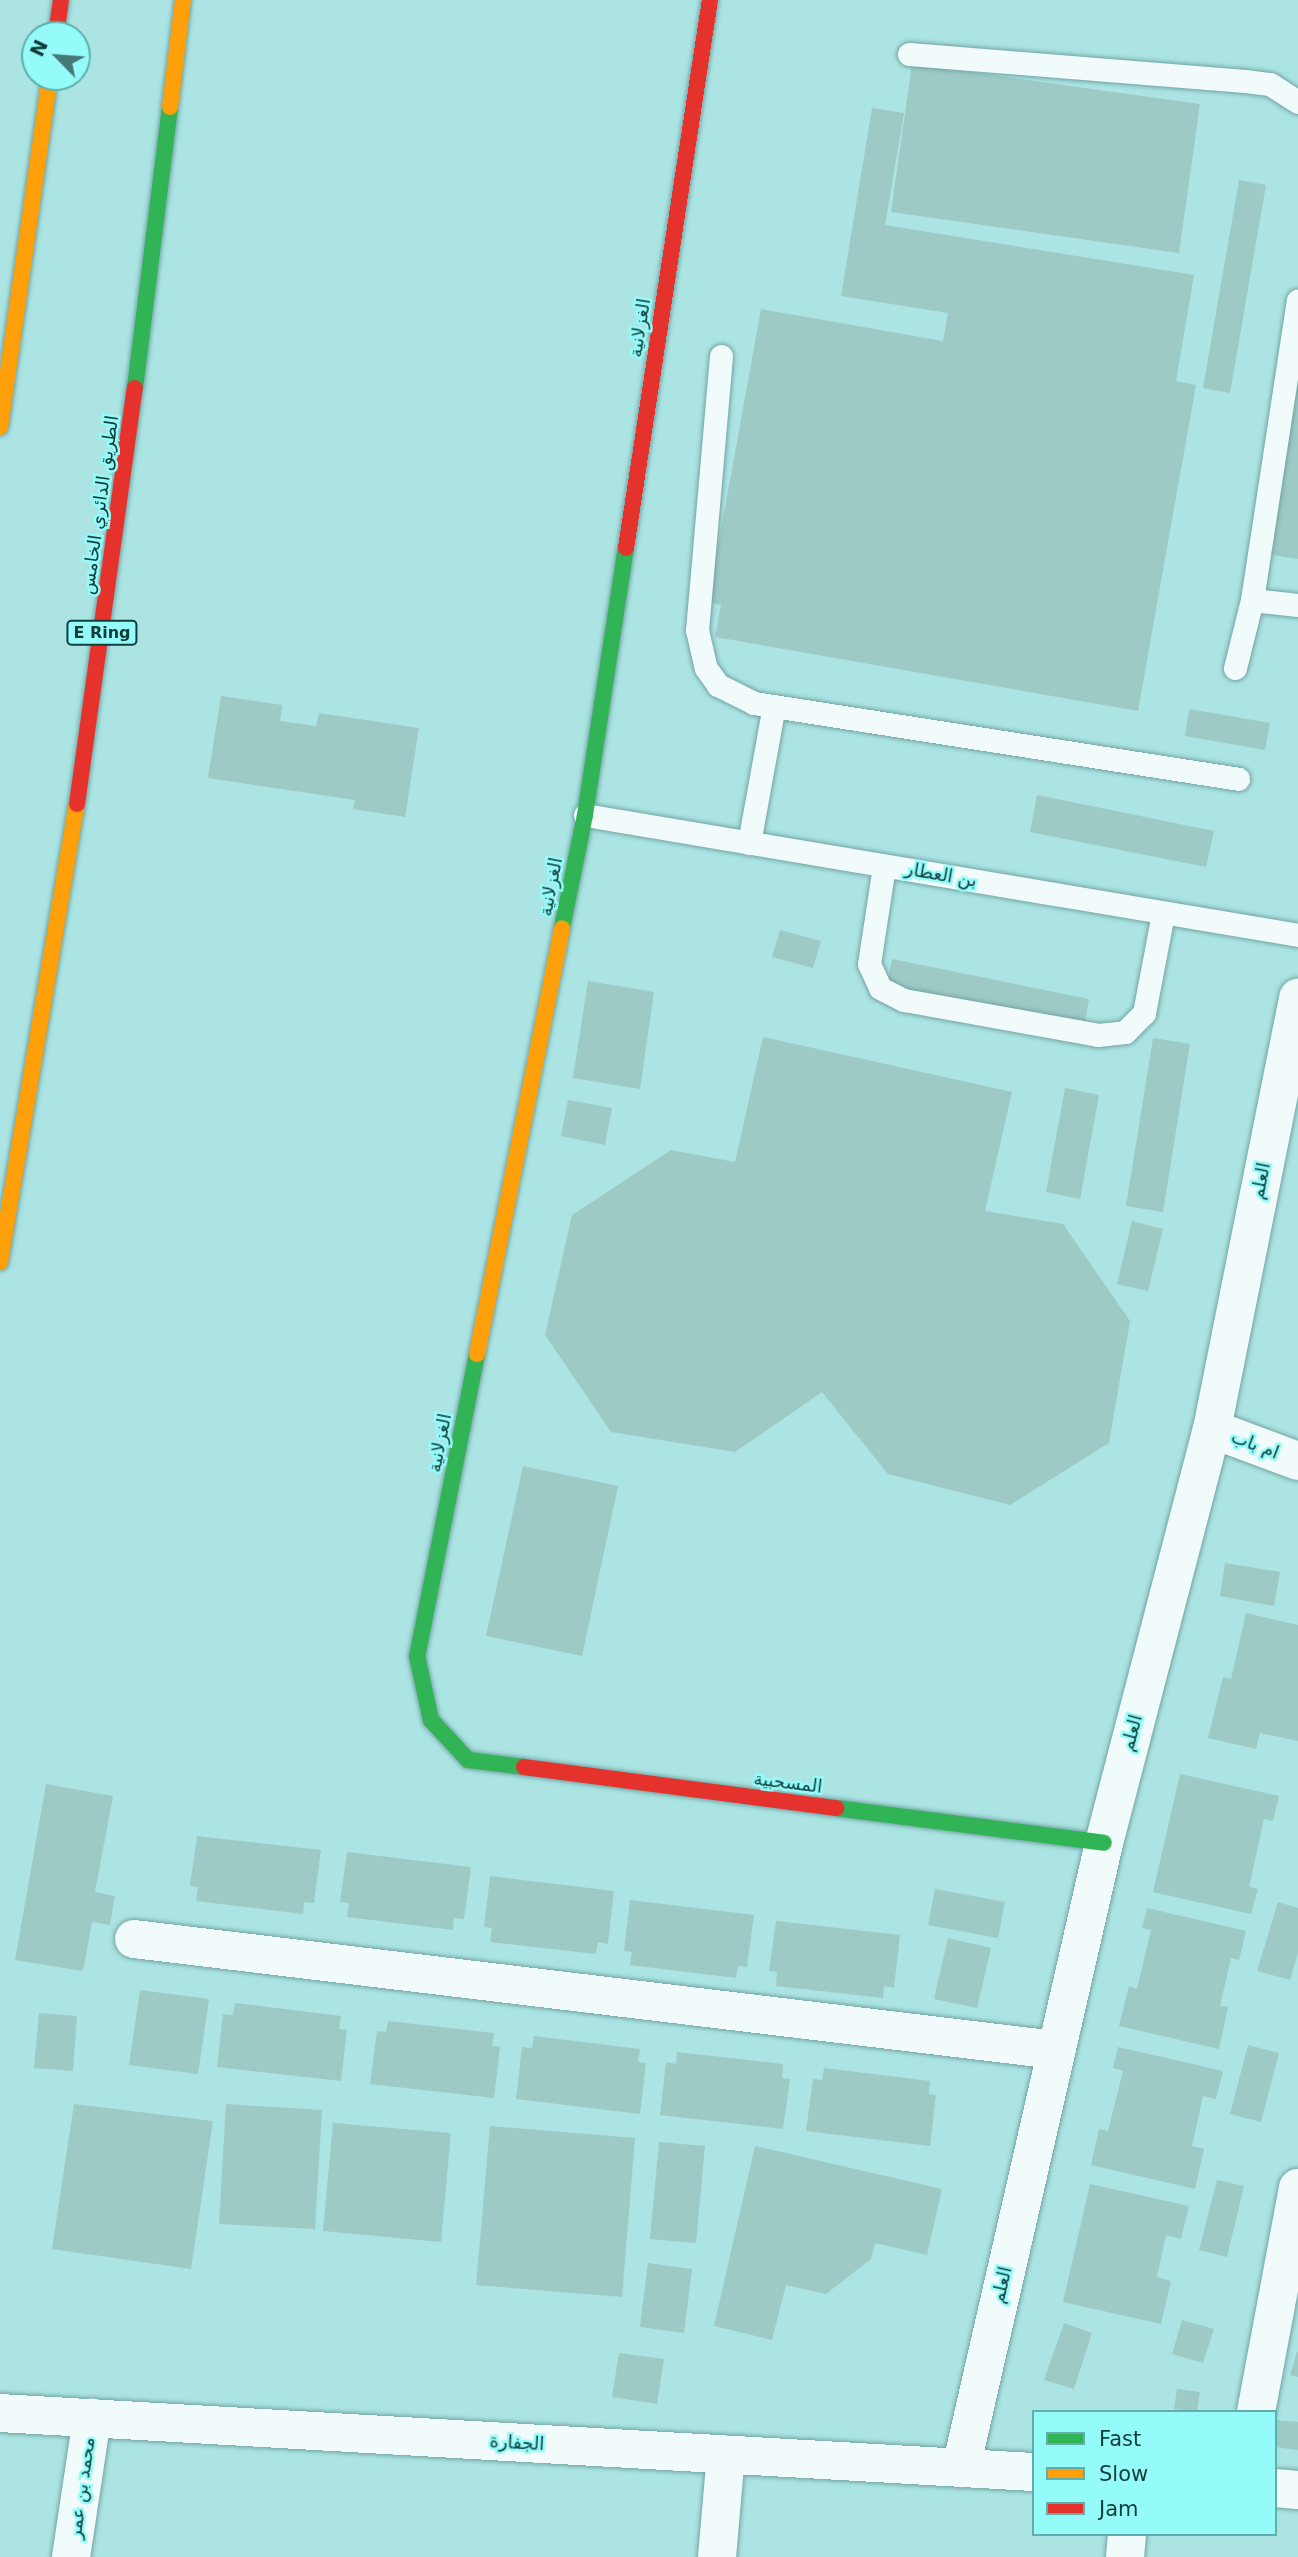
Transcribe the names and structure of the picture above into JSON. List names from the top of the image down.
{
  "streets": {
    "street": [
      "الغزلانية",
      "الطريق الدائري الخامس",
      "E Ring",
      "العلم",
      "ام باب",
      "المسحبية",
      "الجفارة",
      "محمد بن عمر"
    ],
    "lane": ["بن العطار"]
  },
  "crossings": [
    ["الغزلانية", "بن العطار"],
    ["الغزلانية", "المسحبية"],
    ["العلم", "ام باب"],
    ["العلم", "المسحبية"],
    ["العلم", "الجفارة"],
    ["الجفارة", "محمد بن عمر"]
  ],
  "legend": ["Fast", "Slow", "Jam"],
  "north": "top left"
}
